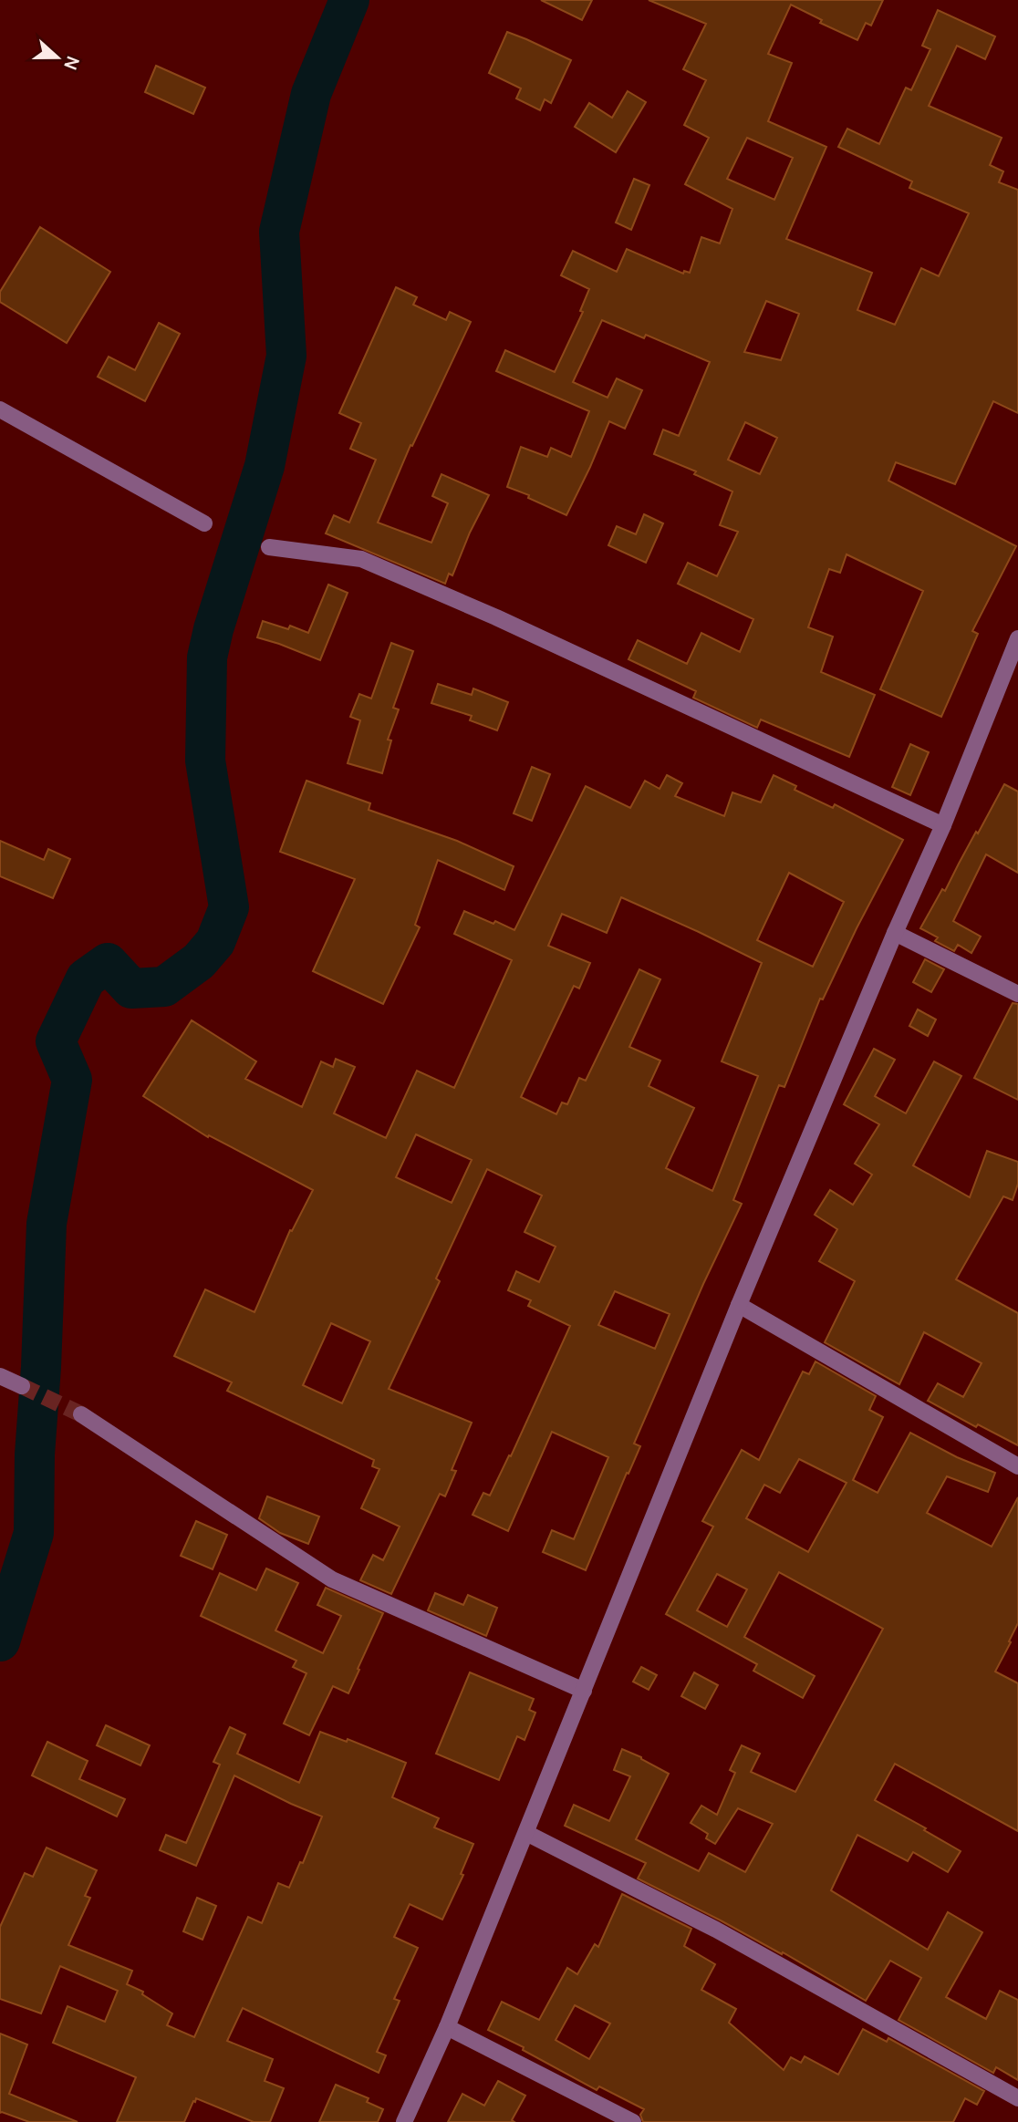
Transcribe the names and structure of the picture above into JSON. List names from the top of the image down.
{
  "north": "right"
}
